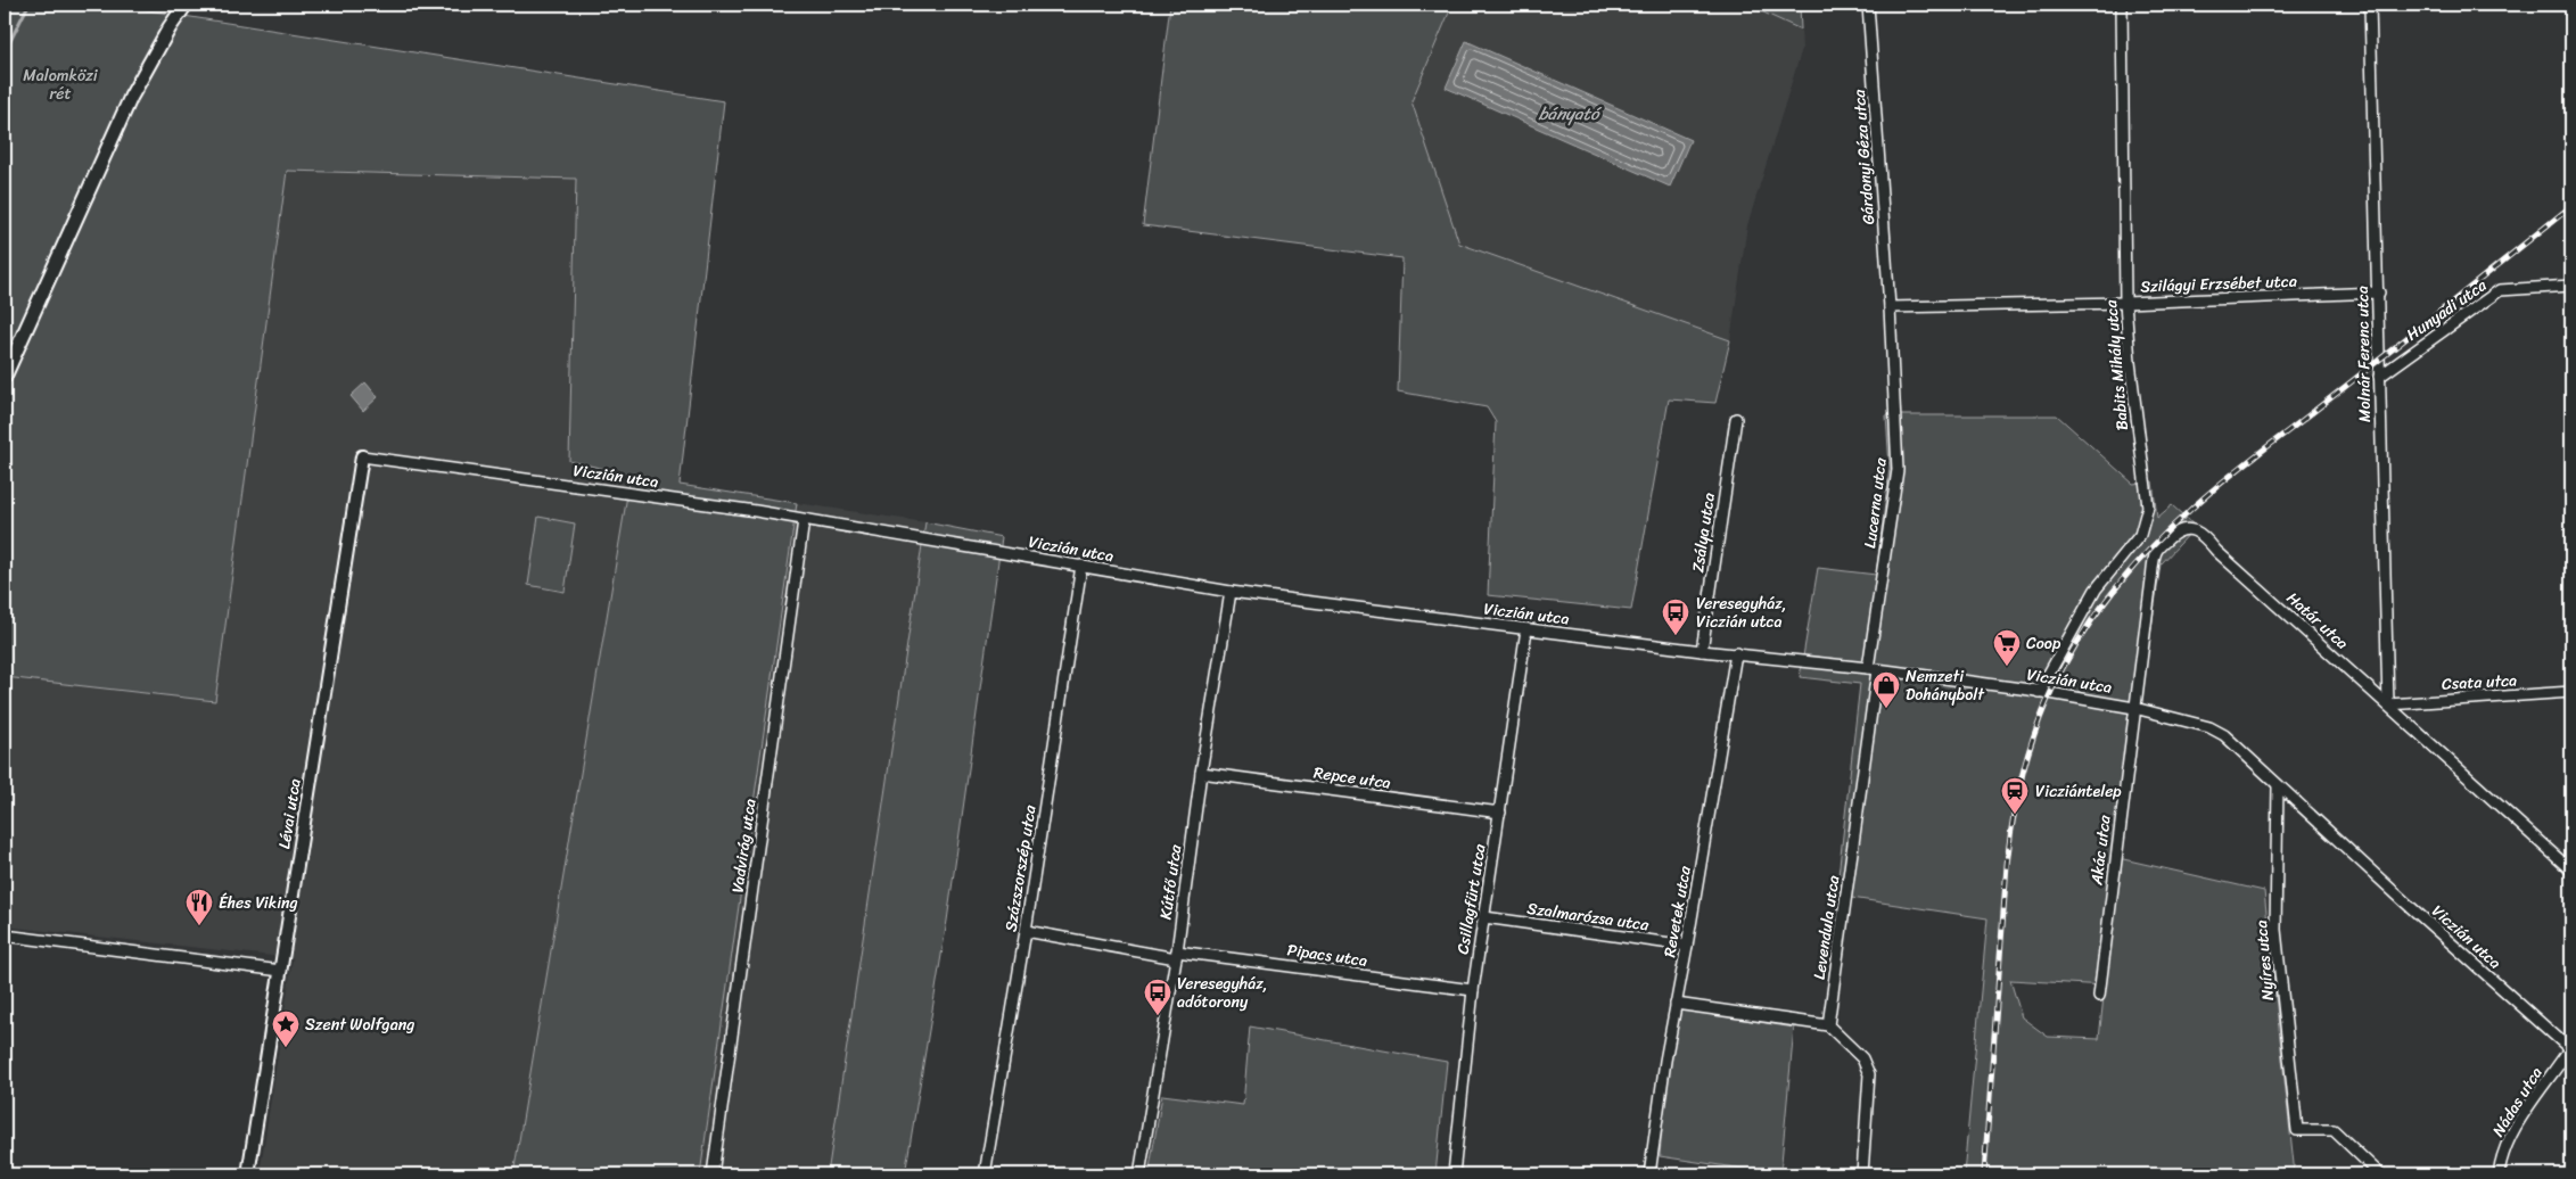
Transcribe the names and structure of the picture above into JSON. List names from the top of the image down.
{
  "streets": {
    "street": [
      "Gárdonyi Géza utca",
      "Szilágyi Erzsébet utca",
      "Hunyadi utca",
      "Molnár Ferenc utca",
      "Babits Mihály utca",
      "Viczián utca",
      "Lucerna utca",
      "Zsálya utca",
      "Határ utca",
      "Csata utca",
      "Repce utca",
      "Lévai utca",
      "Vadvirág utca",
      "Akác utca",
      "Százszorszép utca",
      "Kútfő utca",
      "Csillagfürt utca",
      "Revetek utca",
      "Szalmarózsa utca",
      "Levendula utca",
      "Pipacs utca",
      "Nyíres utca",
      "Nádas utca"
    ]
  },
  "crossings": [
    ["Gárdonyi Géza utca", "Szilágyi Erzsébet utca"],
    ["Gárdonyi Géza utca", "Lucerna utca"],
    ["Szilágyi Erzsébet utca", "Molnár Ferenc utca"],
    ["Szilágyi Erzsébet utca", "Babits Mihály utca"],
    ["Szilágyi Erzsébet utca", "Lucerna utca"],
    ["Hunyadi utca", "Molnár Ferenc utca"],
    ["Molnár Ferenc utca", "Határ utca"],
    ["Molnár Ferenc utca", "Csata utca"],
    ["Babits Mihály utca", "Viczián utca"],
    ["Viczián utca", "Lucerna utca"],
    ["Viczián utca", "Zsálya utca"],
    ["Viczián utca", "Határ utca"],
    ["Viczián utca", "Lévai utca"],
    ["Viczián utca", "Vadvirág utca"],
    ["Viczián utca", "Akác utca"],
    ["Viczián utca", "Százszorszép utca"],
    ["Viczián utca", "Kútfő utca"],
    ["Viczián utca", "Csillagfürt utca"],
    ["Viczián utca", "Revetek utca"],
    ["Viczián utca", "Levendula utca"],
    ["Viczián utca", "Nyíres utca"],
    ["Viczián utca", "Nádas utca"],
    ["Lucerna utca", "Levendula utca"],
    ["Határ utca", "Csata utca"],
    ["Határ utca", "Akác utca"],
    ["Repce utca", "Kútfő utca"],
    ["Repce utca", "Csillagfürt utca"],
    ["Százszorszép utca", "Pipacs utca"],
    ["Kútfő utca", "Pipacs utca"],
    ["Csillagfürt utca", "Szalmarózsa utca"],
    ["Csillagfürt utca", "Pipacs utca"],
    ["Revetek utca", "Szalmarózsa utca"]
  ],
  "water": ["bányató"],
  "parks": ["Malomközi rét"],
  "places": {
    "bus stop": ["Veresegyház, Viczián utca", "Veresegyház, adótorony"],
    "supermarket": ["Coop"],
    "shop": ["Nemzeti Dohánybolt"],
    "station": ["Vicziántelep"],
    "restaurant": ["Éhes Viking"],
    "place": ["Szent Wolfgang"]
  }
}
